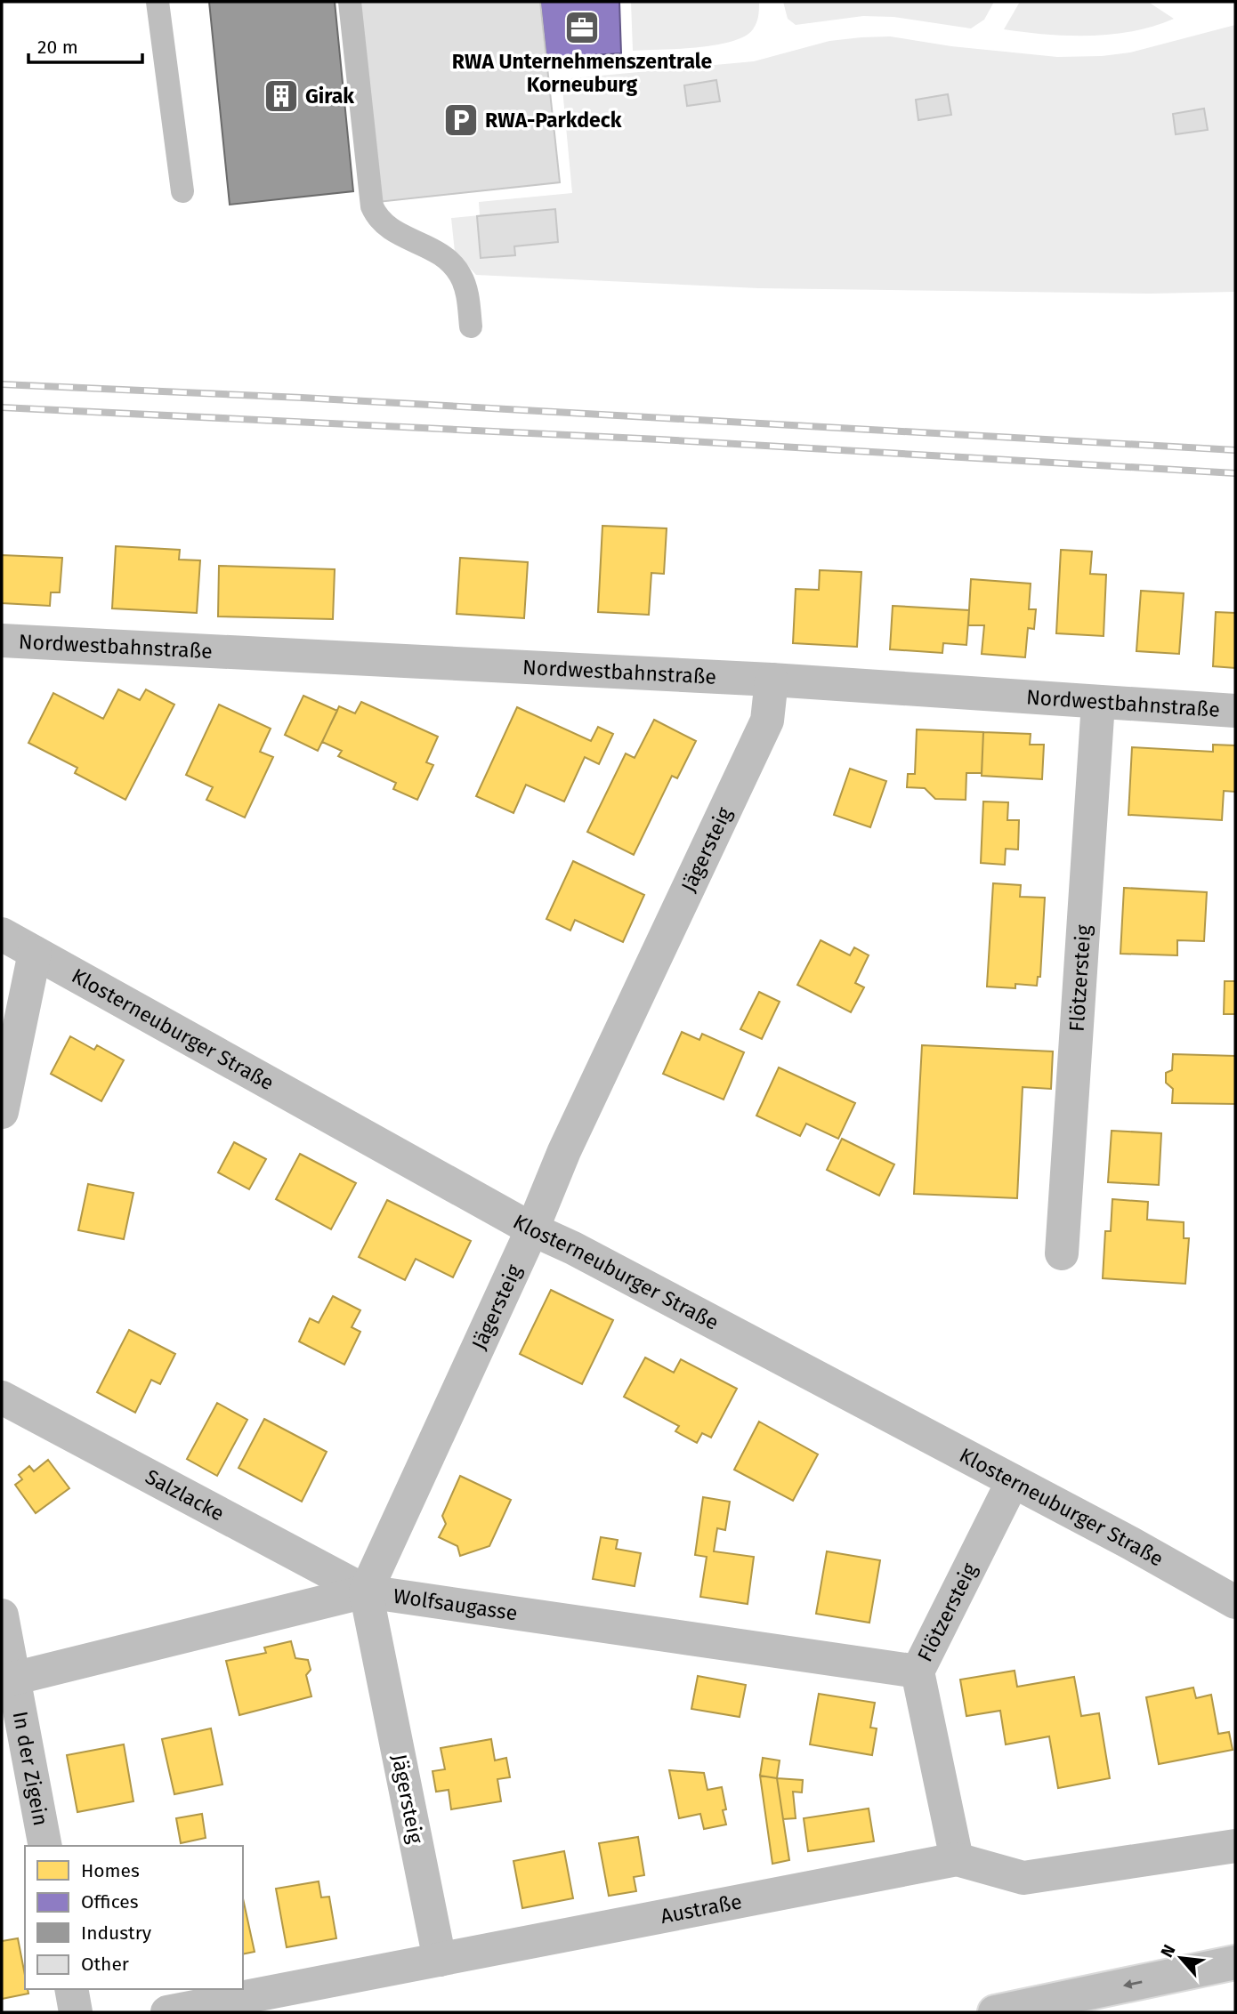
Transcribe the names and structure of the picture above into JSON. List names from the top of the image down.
{
  "streets": {
    "main road": [
      "Nordwestbahnstraße",
      "Jägersteig",
      "Flötzersteig",
      "Klosterneuburger Straße",
      "Salzlacke",
      "Wolfsaugasse",
      "In der Zigein",
      "Austraße"
    ]
  },
  "crossings": [
    ["Nordwestbahnstraße", "Jägersteig"],
    ["Nordwestbahnstraße", "Flötzersteig"],
    ["Jägersteig", "Klosterneuburger Straße"],
    ["Jägersteig", "Salzlacke"],
    ["Jägersteig", "Wolfsaugasse"],
    ["Jägersteig", "Austraße"],
    ["Flötzersteig", "Klosterneuburger Straße"],
    ["Flötzersteig", "Wolfsaugasse"],
    ["Flötzersteig", "Austraße"],
    ["Salzlacke", "Wolfsaugasse"],
    ["Wolfsaugasse", "In der Zigein"]
  ],
  "places": {
    "office": ["RWA Unternehmenszentrale Korneuburg"],
    "building": ["Girak"],
    "parking": ["RWA-Parkdeck"]
  },
  "legend": [
    "Homes",
    "Offices",
    "Industry",
    "Other"
  ],
  "scale_bar": "20 m",
  "north": "top left"
}
